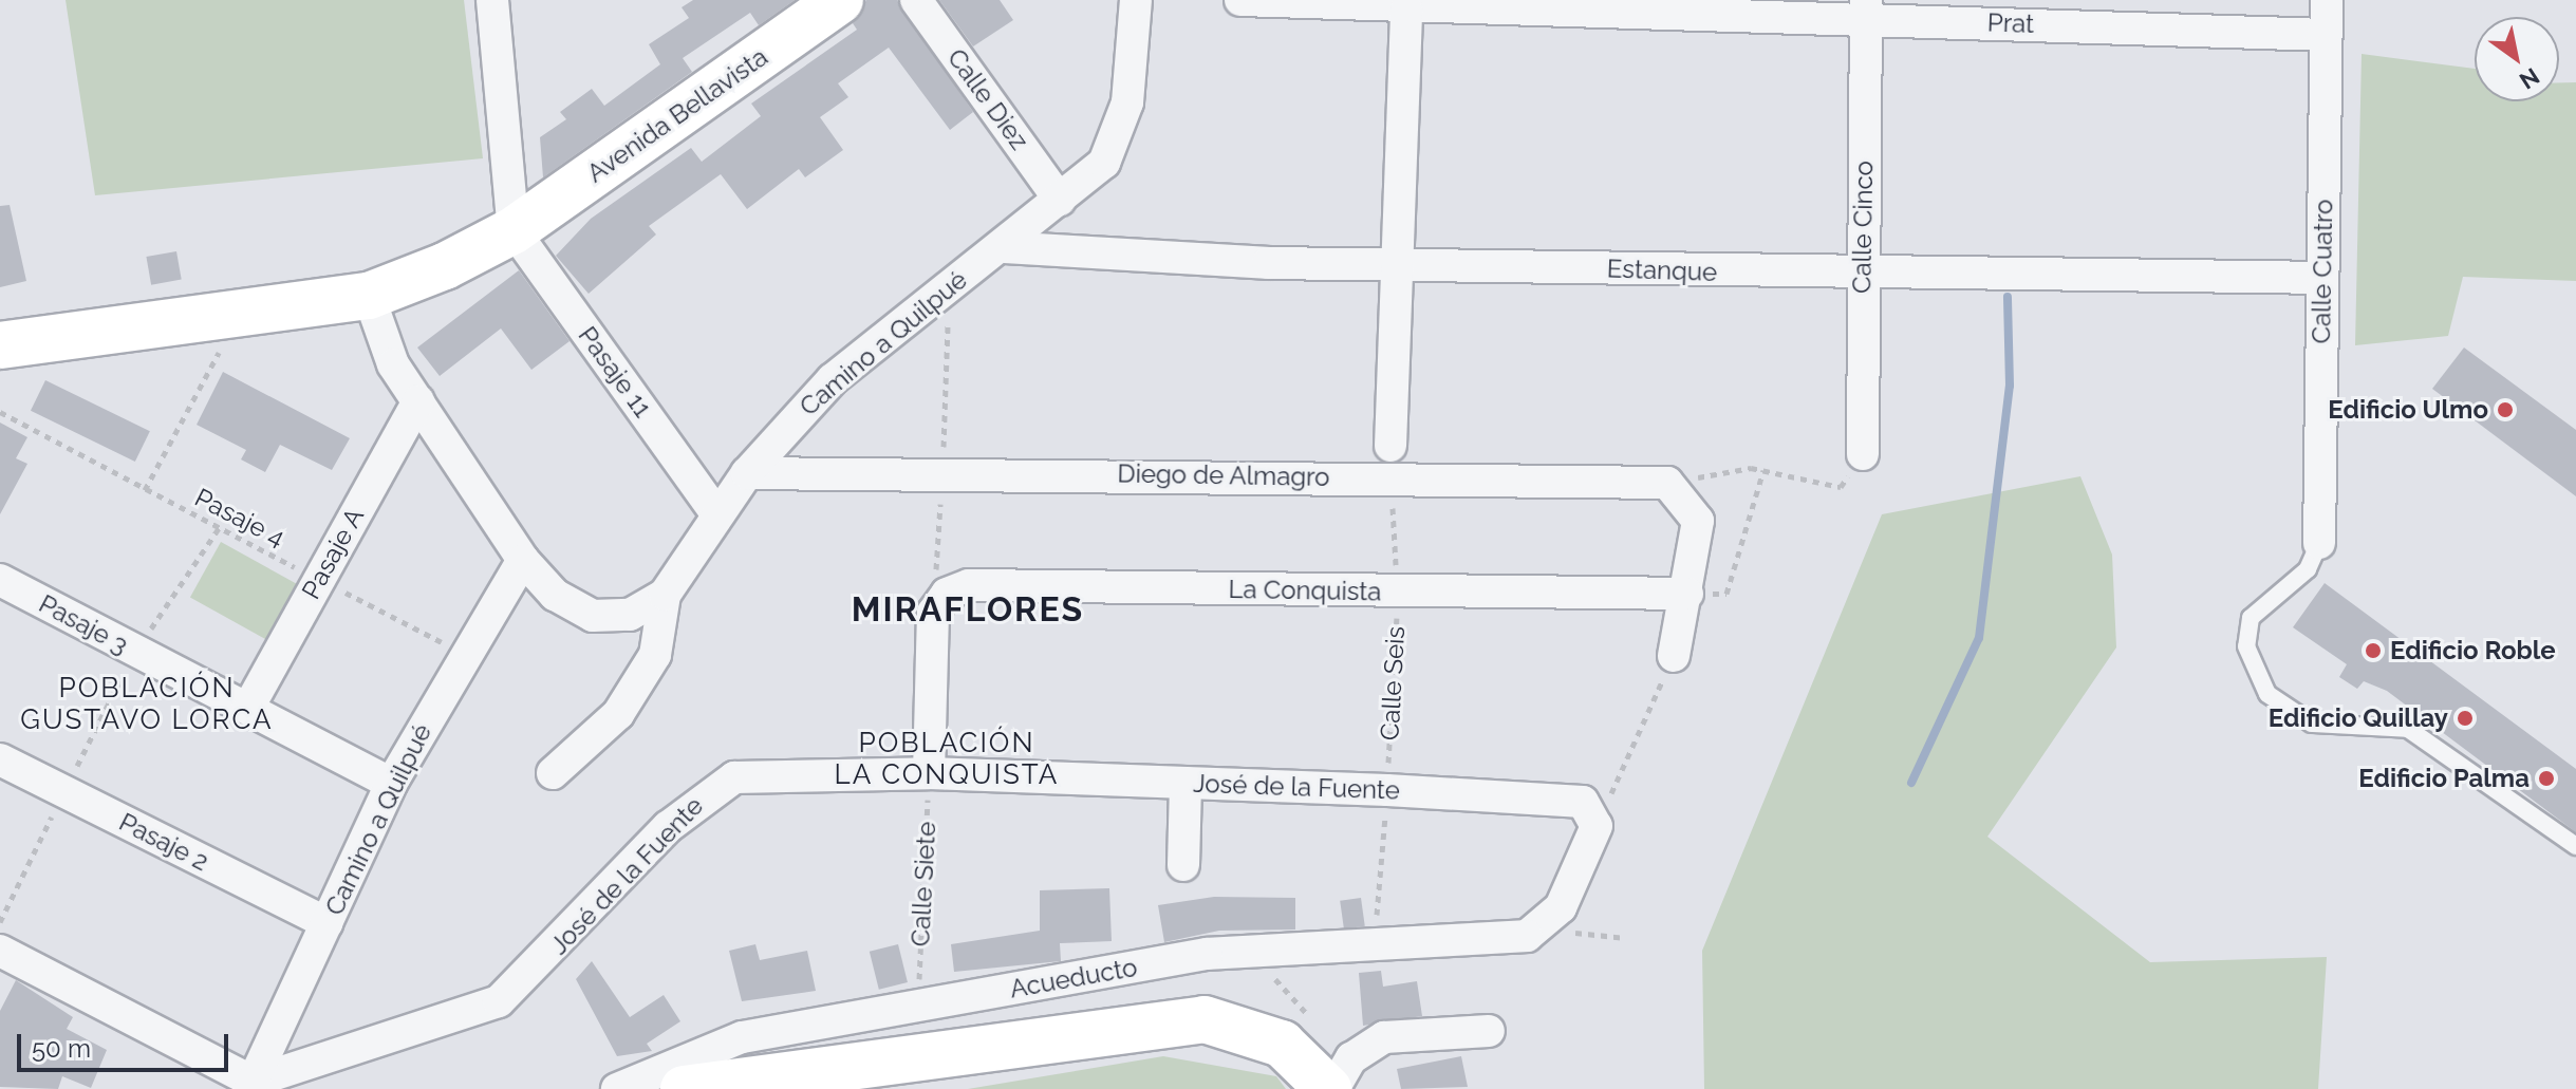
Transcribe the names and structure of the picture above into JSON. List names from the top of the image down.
{
  "streets": {
    "street": [
      "Prat",
      "Calle Diez",
      "Avenida Bellavista",
      "Calle Cinco",
      "Estanque",
      "Calle Cuatro",
      "Camino a Quilpué",
      "Pasaje 11",
      "Diego de Almagro",
      "Pasaje A",
      "La Conquista",
      "Pasaje 3",
      "José de la Fuente",
      "Pasaje 2",
      "Acueducto"
    ],
    "path": ["Pasaje 4", "Calle Seis", "Calle Siete"]
  },
  "crossings": [
    ["Prat", "Calle Cinco"],
    ["Prat", "Calle Cuatro"],
    ["Calle Diez", "Camino a Quilpué"],
    ["Avenida Bellavista", "Camino a Quilpué"],
    ["Avenida Bellavista", "Pasaje 11"],
    ["Calle Cinco", "Estanque"],
    ["Estanque", "Calle Cuatro"],
    ["Estanque", "Camino a Quilpué"],
    ["Camino a Quilpué", "Pasaje 11"],
    ["Camino a Quilpué", "Diego de Almagro"],
    ["Camino a Quilpué", "Pasaje 4"],
    ["Camino a Quilpué", "Pasaje A"],
    ["Camino a Quilpué", "Pasaje 3"],
    ["Camino a Quilpué", "José de la Fuente"],
    ["Camino a Quilpué", "Pasaje 2"],
    ["Diego de Almagro", "Calle Seis"],
    ["Pasaje 4", "Pasaje A"],
    ["Pasaje A", "Pasaje 3"],
    ["La Conquista", "Calle Seis"],
    ["La Conquista", "José de la Fuente"],
    ["La Conquista", "Calle Siete"],
    ["Calle Seis", "José de la Fuente"],
    ["Calle Seis", "Acueducto"],
    ["José de la Fuente", "Calle Siete"],
    ["Calle Siete", "Acueducto"]
  ],
  "districts": ["MIRAFLORES", "POBLACIÓN GUSTAVO LORCA", "POBLACIÓN LA CONQUISTA"],
  "places": [
    "Edificio Ulmo",
    "Edificio Roble",
    "Edificio Quillay",
    "Edificio Palma"
  ],
  "scale_bar": "50 m",
  "north": "bottom right"
}
